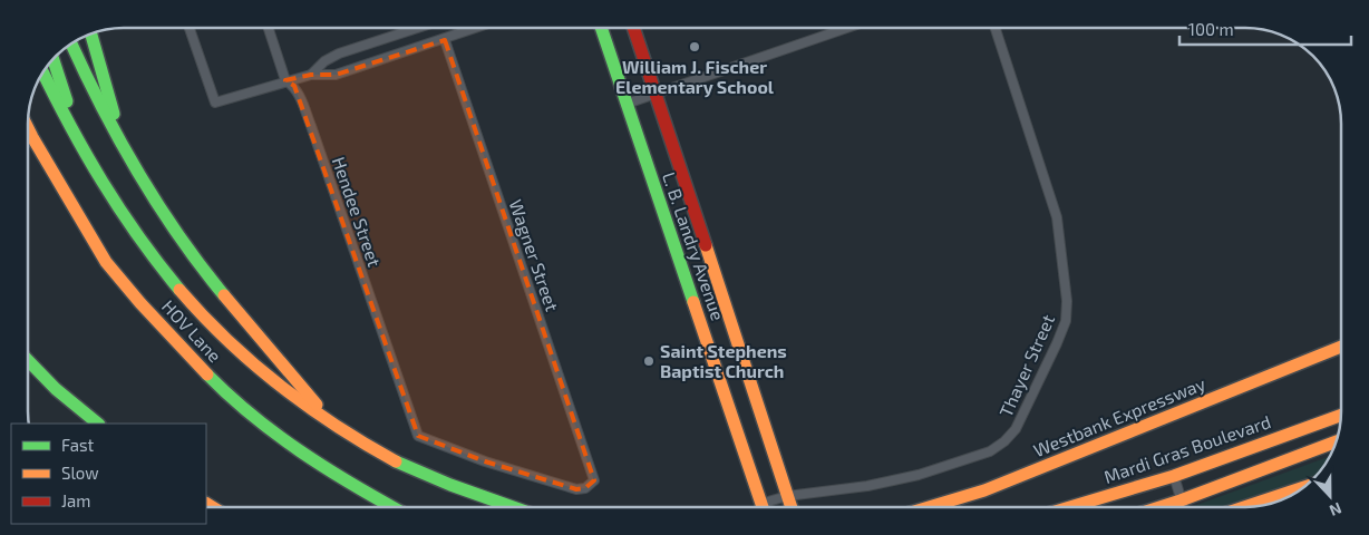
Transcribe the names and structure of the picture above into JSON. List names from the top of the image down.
{
  "streets": {
    "main road": [
      "L. B. Landry Avenue",
      "HOV Lane",
      "Westbank Expressway",
      "Mardi Gras Boulevard"
    ],
    "street": ["Hendee Street", "Wagner Street", "Thayer Street"]
  },
  "crossings": [
    ["Hendee Street", "Wagner Street"],
    ["L. B. Landry Avenue", "Thayer Street"]
  ],
  "places": ["William J. Fischer Elementary School", "Saint Stephens Baptist Church"],
  "legend": ["Fast", "Slow", "Jam"],
  "scale_bar": "100 m",
  "north": "bottom"
}
